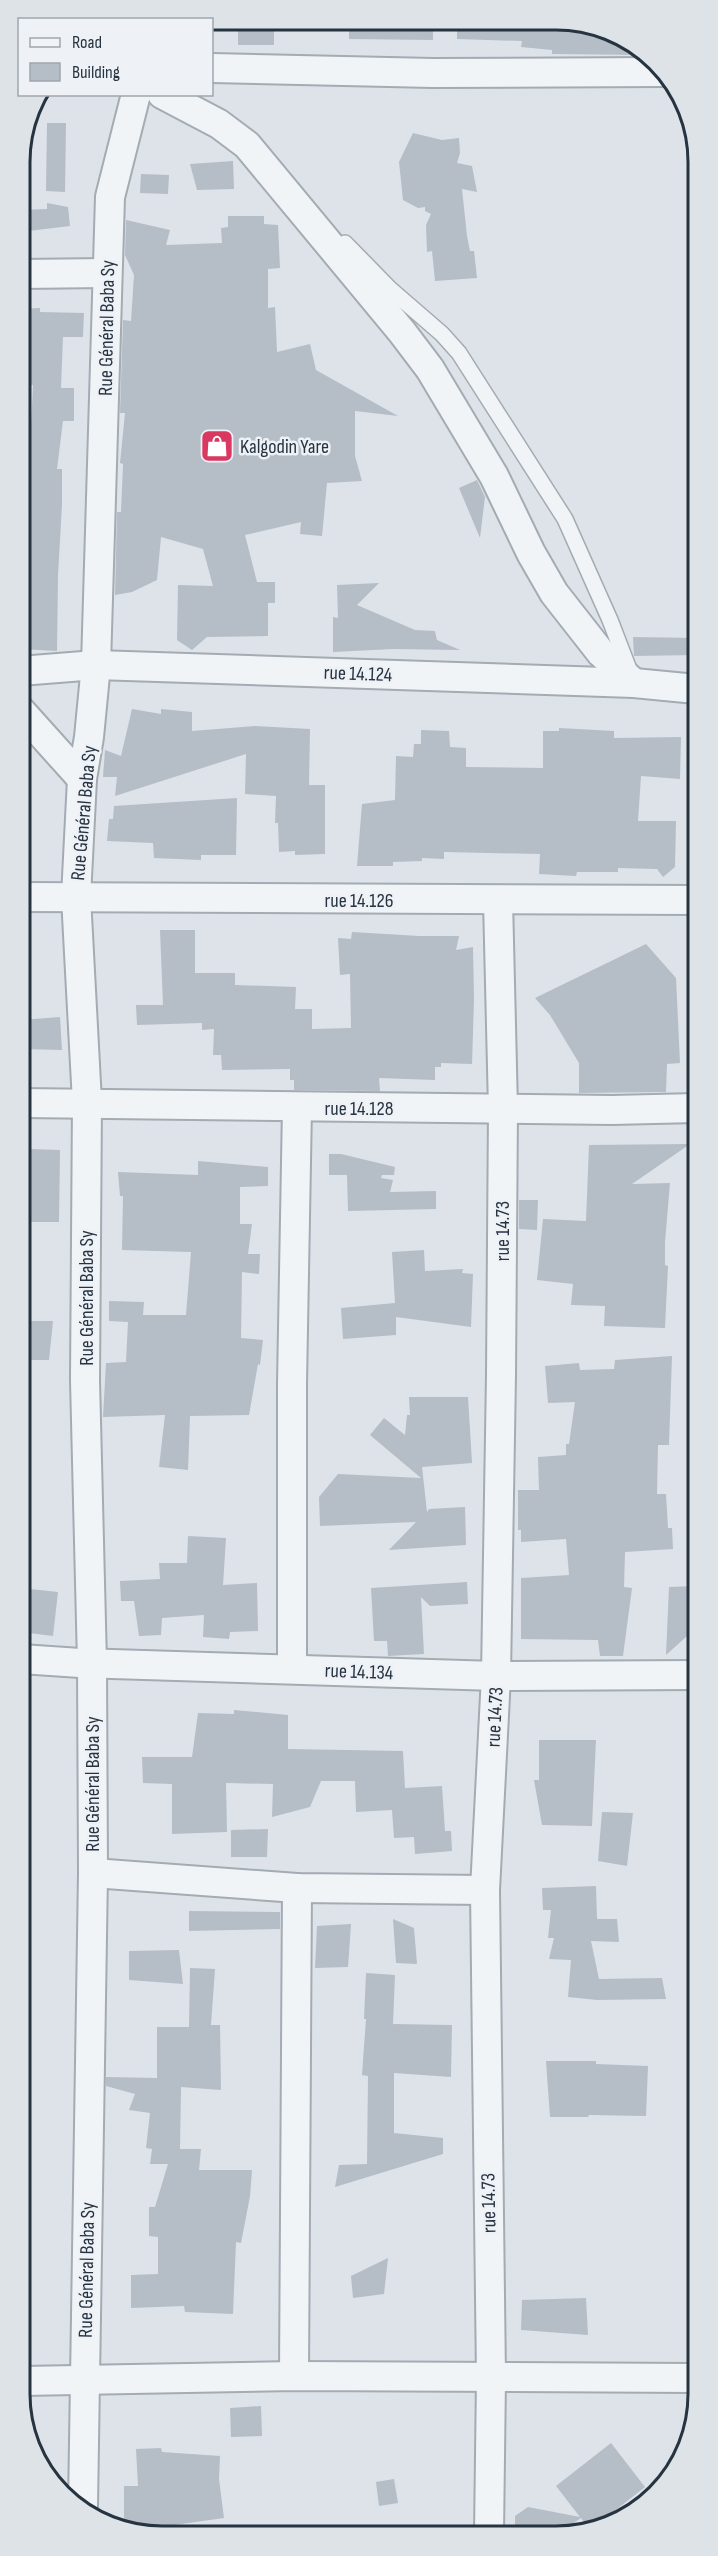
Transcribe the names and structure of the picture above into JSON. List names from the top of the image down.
{
  "streets": {
    "street": [
      "Rue Général Baba Sy",
      "rue 14.124",
      "rue 14.126",
      "rue 14.128",
      "rue 14.73",
      "rue 14.134"
    ]
  },
  "crossings": [
    ["Rue Général Baba Sy", "rue 14.124"],
    ["Rue Général Baba Sy", "rue 14.126"],
    ["Rue Général Baba Sy", "rue 14.128"],
    ["Rue Général Baba Sy", "rue 14.134"],
    ["rue 14.126", "rue 14.73"],
    ["rue 14.128", "rue 14.73"],
    ["rue 14.73", "rue 14.134"]
  ],
  "places": {
    "shop": ["Kalgodin Yare"]
  },
  "legend": ["Road", "Building"]
}
